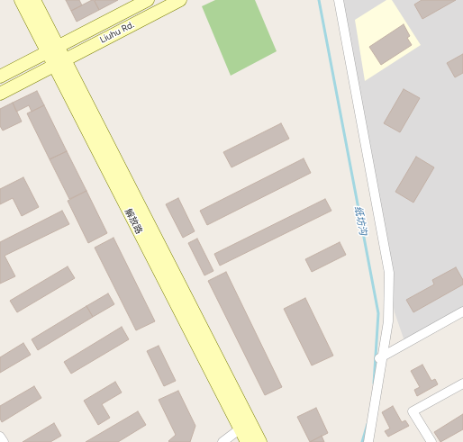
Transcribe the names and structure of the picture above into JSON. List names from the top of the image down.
{
  "streets": {
    "main road": ["Liuhu Rd.", "解放路"]
  },
  "crossings": [
    ["Liuhu Rd.", "解放路"]
  ],
  "water": ["纸坊沟"]
}
